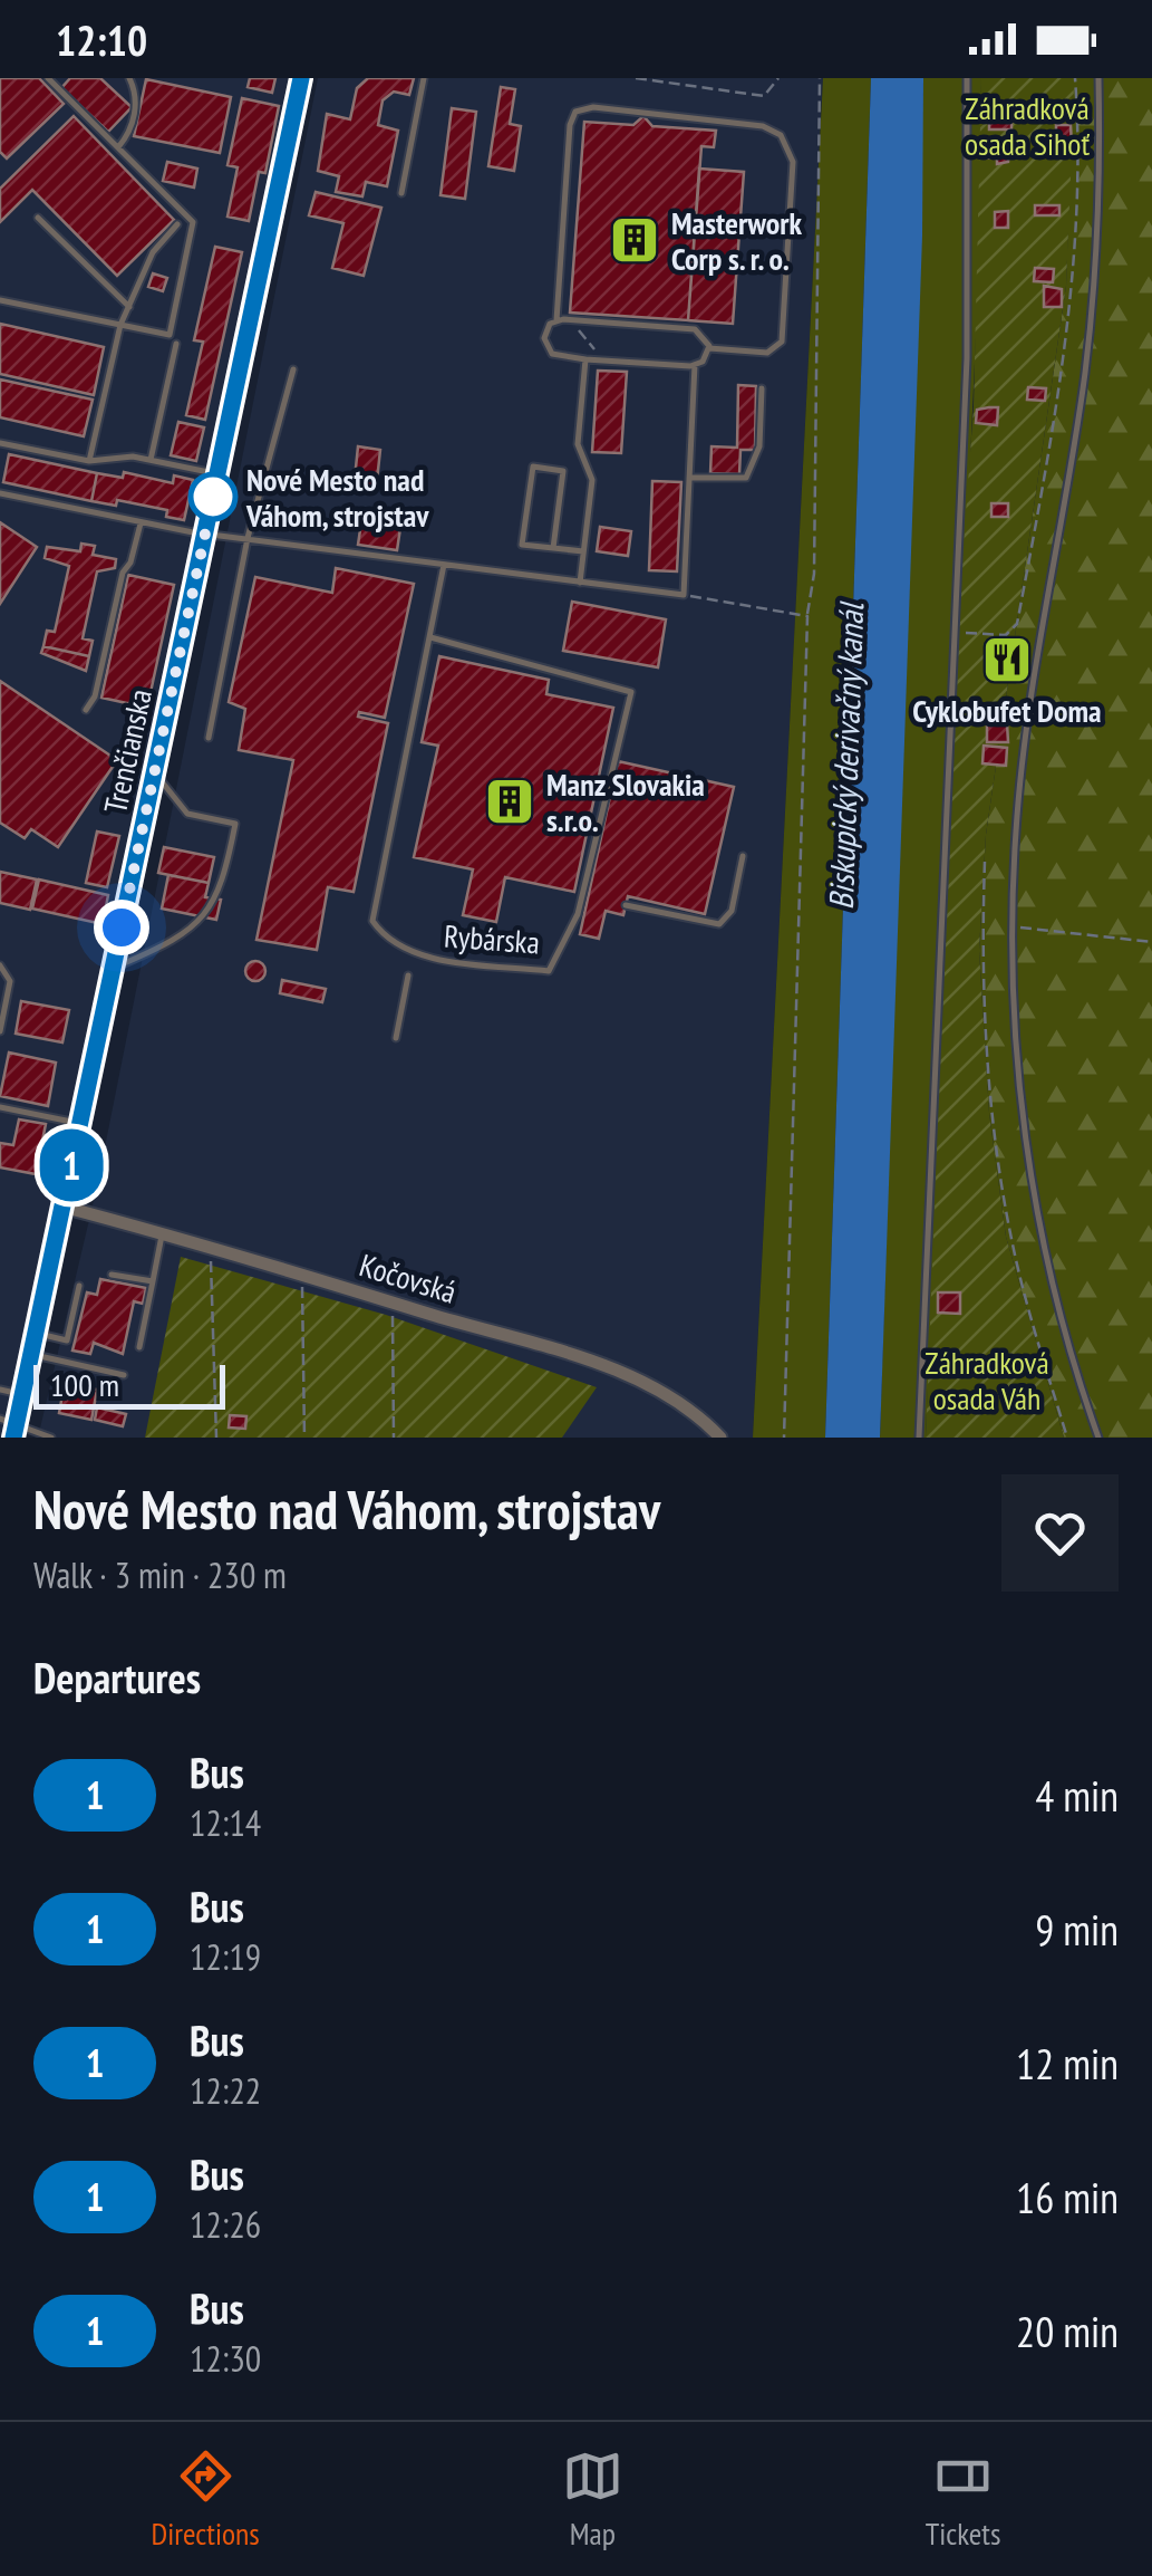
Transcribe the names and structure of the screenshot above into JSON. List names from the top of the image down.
{
  "streets": {
    "main road": ["Trenčianska"],
    "street": ["Kočovská"],
    "lane": ["Rybárska"]
  },
  "crossings": [
    ["Trenčianska", "Kočovská"]
  ],
  "water": ["Biskupický derivačný kanál"],
  "parks": ["Záhradková osada Sihoť", "Záhradková osada Váh"],
  "places": {
    "building": ["Masterwork Corp s. r. o.", "Manz Slovakia s.r.o."],
    "other": ["Nové Mesto nad Váhom, strojstav"],
    "restaurant": ["Cyklobufet Doma"]
  },
  "lines": ["bus line 1"],
  "scale_bar": "100 m",
  "page": {
    "status": "12:10",
    "on_map": "1",
    "scale": "100 m",
    "heading": [
      ["Nové Mesto nad Váhom, strojstav", "Walk · 3 min · 230 m"],
      "Departures"
    ],
    "list": [
      {
        "mark": "1",
        "name": "Bus",
        "note": "12:14",
        "value": "4 min"
      },
      {
        "mark": "1",
        "name": "Bus",
        "note": "12:19",
        "value": "9 min"
      },
      {
        "mark": "1",
        "name": "Bus",
        "note": "12:22",
        "value": "12 min"
      },
      {
        "mark": "1",
        "name": "Bus",
        "note": "12:26",
        "value": "16 min"
      },
      {
        "mark": "1",
        "name": "Bus",
        "note": "12:30",
        "value": "20 min"
      }
    ],
    "tabs": ["Directions", "Map", "Tickets"]
  }
}
